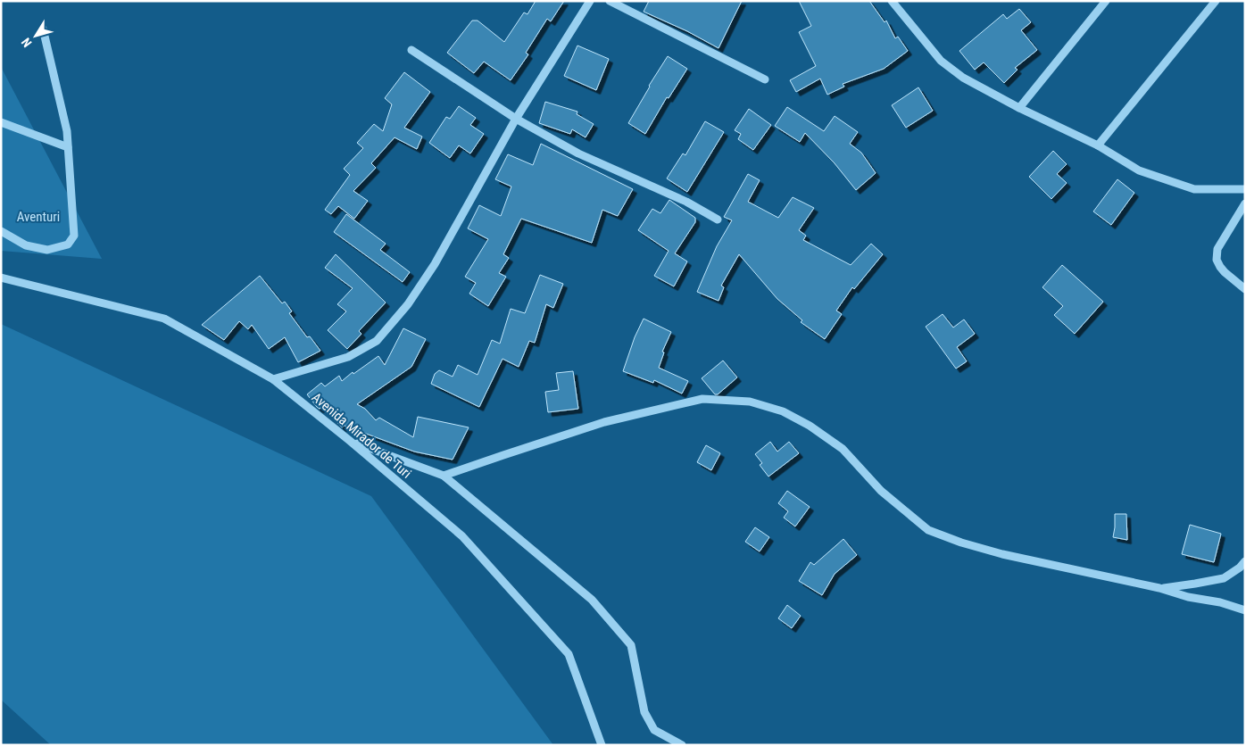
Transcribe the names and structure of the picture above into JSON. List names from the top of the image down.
{
  "streets": {
    "street": ["Avenida Mirador de Turi"]
  },
  "parks": ["Aventuri"],
  "north": "bottom left"
}
